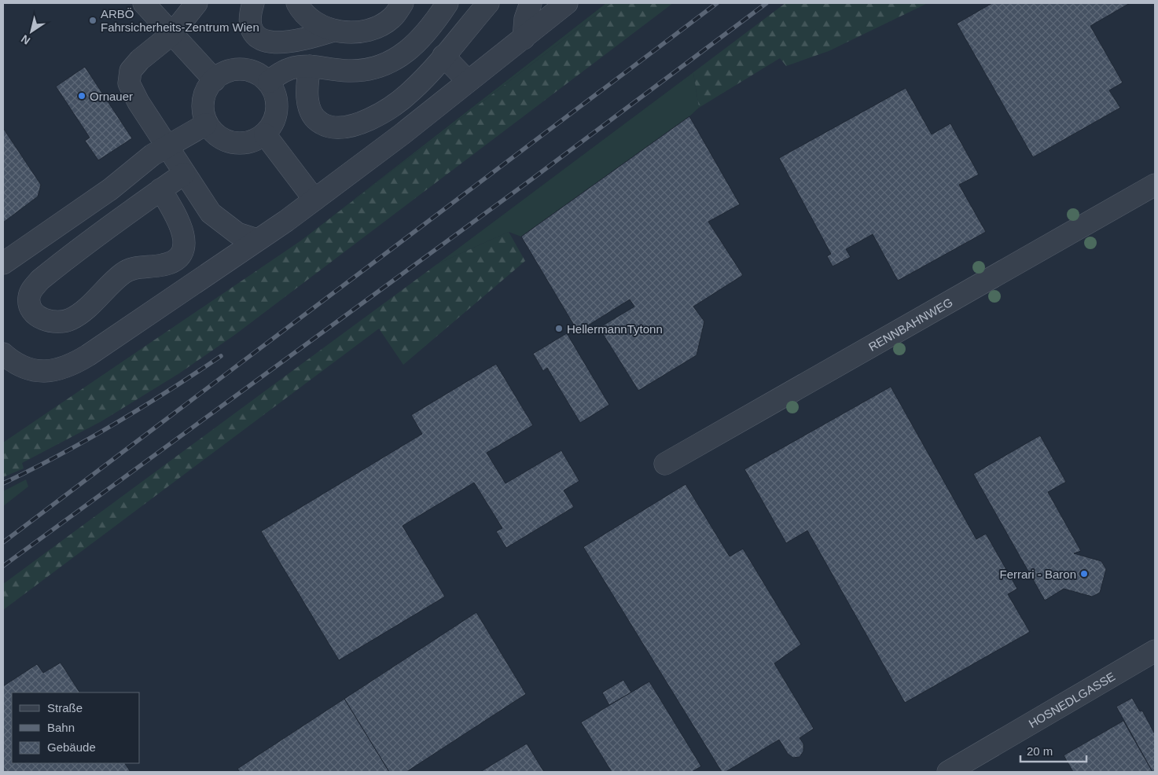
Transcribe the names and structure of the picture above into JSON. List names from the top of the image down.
{
  "streets": {
    "street": ["RENNBAHNWEG", "HOSNEDLGASSE"]
  },
  "places": [
    "ARBÖ Fahrsicherheits-Zentrum Wien",
    "Ornauer",
    "HellermannTytonn",
    "Ferrari - Baron"
  ],
  "legend": ["Straße", "Bahn", "Gebäude"],
  "scale_bar": "20 m",
  "north": "bottom left"
}
